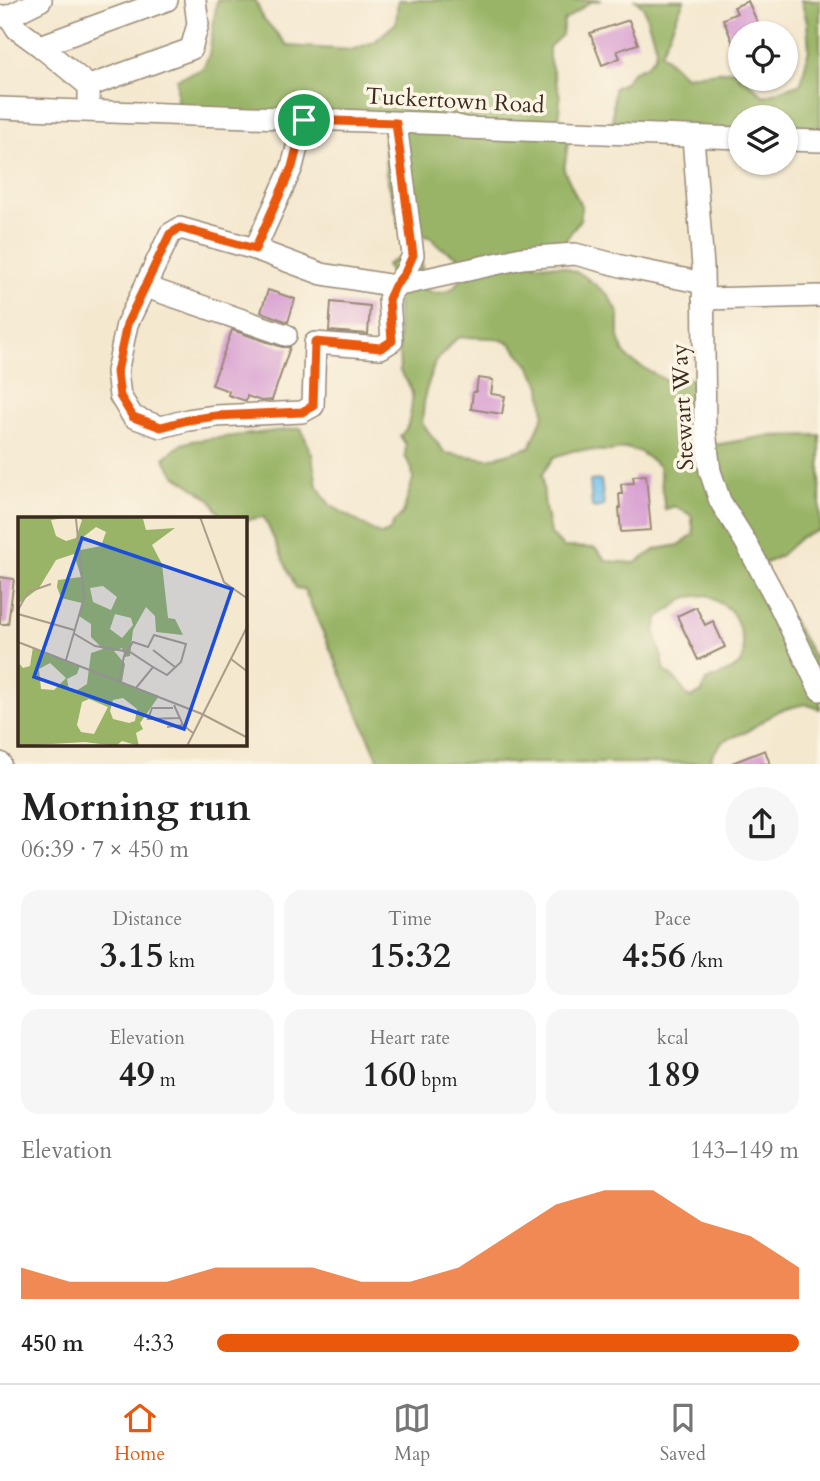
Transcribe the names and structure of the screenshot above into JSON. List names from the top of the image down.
{
  "streets": {
    "street": ["Tuckertown Road", "Stewart Way"]
  },
  "crossings": [
    ["Tuckertown Road", "Stewart Way"]
  ],
  "page": {
    "heading": ["Morning run", "06:39 · 7 × 450 m"],
    "stats": [
      ["Distance", "3.15 km"],
      ["Time", "15:32"],
      ["Pace", "4:56 /km"],
      ["Elevation", "49 m"],
      ["Heart rate", "160 bpm"],
      ["kcal", "189"]
    ],
    "chart": ["Elevation", "143–149 m"],
    "list": [
      {
        "name": "450 m",
        "note": "4:33"
      }
    ],
    "tabs": ["Home", "Map", "Saved"]
  }
}
